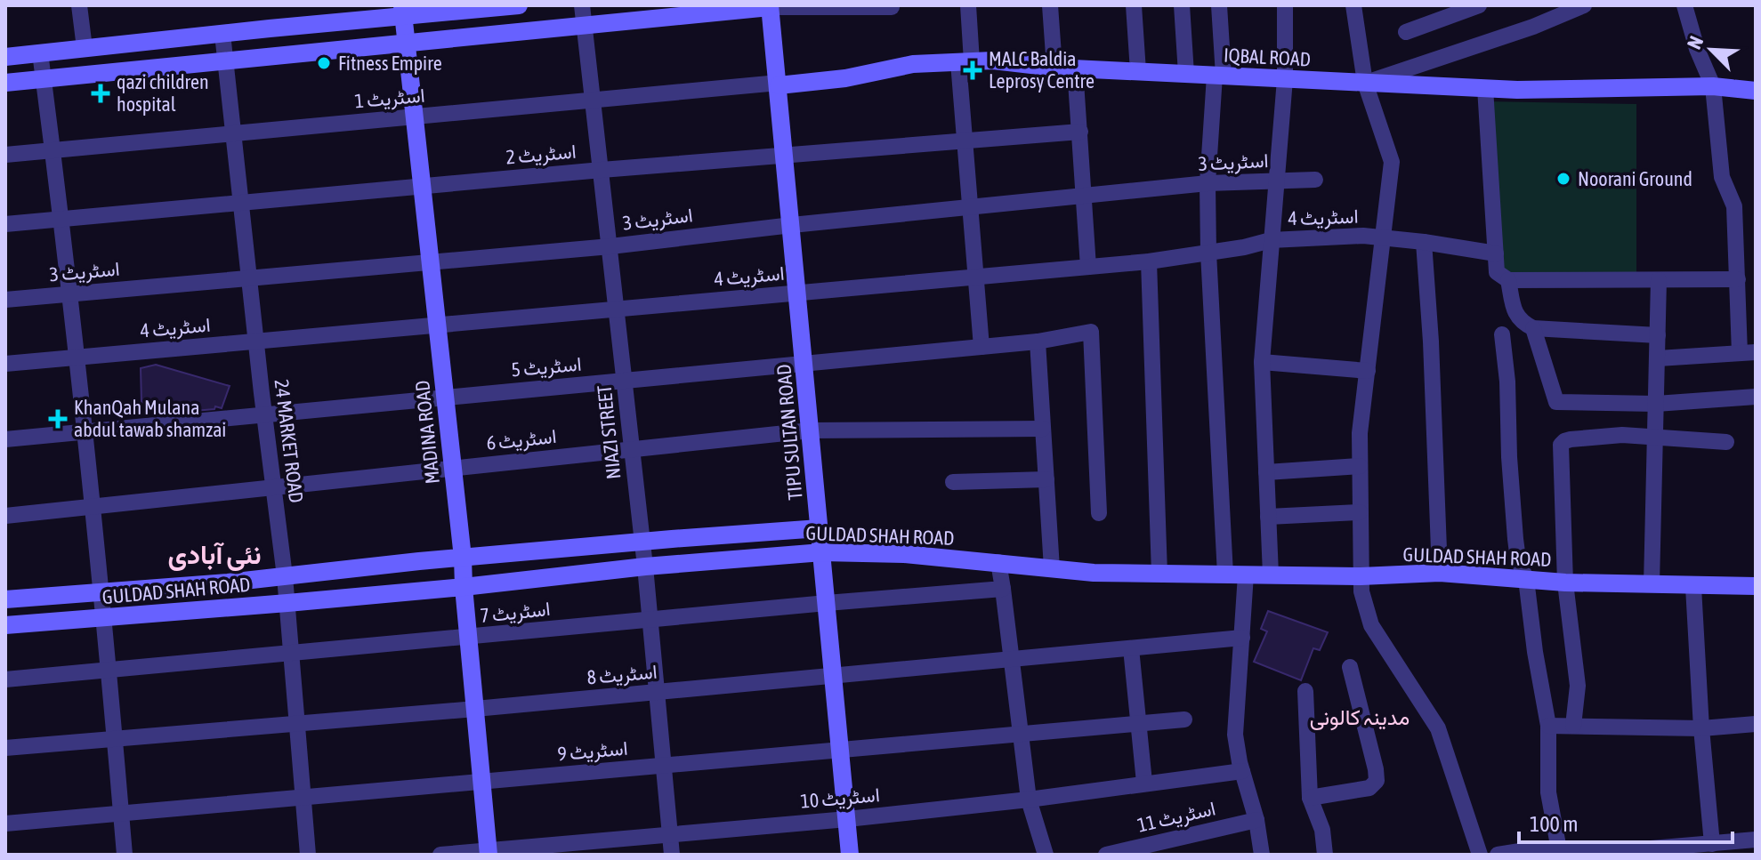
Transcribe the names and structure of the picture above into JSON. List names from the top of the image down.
{
  "streets": {
    "street": [
      "IQBAL ROAD",
      "اسٹریٹ 1",
      "اسٹریٹ 2",
      "اسٹریٹ 3",
      "اسٹریٹ 4",
      "اسٹریٹ 5",
      "MADINA ROAD",
      "NIAZI STREET",
      "TIPU SULTAN ROAD",
      "اسٹریٹ 6",
      "24 MARKET ROAD",
      "GULDAD SHAH ROAD",
      "اسٹریٹ 7",
      "اسٹریٹ 8",
      "اسٹریٹ 9",
      "اسٹریٹ 10",
      "اسٹریٹ 11"
    ]
  },
  "crossings": [
    ["IQBAL ROAD", "اسٹریٹ 1"],
    ["IQBAL ROAD", "TIPU SULTAN ROAD"],
    ["اسٹریٹ 1", "MADINA ROAD"],
    ["اسٹریٹ 1", "NIAZI STREET"],
    ["اسٹریٹ 1", "TIPU SULTAN ROAD"],
    ["اسٹریٹ 1", "24 MARKET ROAD"],
    ["اسٹریٹ 2", "MADINA ROAD"],
    ["اسٹریٹ 2", "NIAZI STREET"],
    ["اسٹریٹ 2", "TIPU SULTAN ROAD"],
    ["اسٹریٹ 2", "24 MARKET ROAD"],
    ["اسٹریٹ 3", "MADINA ROAD"],
    ["اسٹریٹ 3", "NIAZI STREET"],
    ["اسٹریٹ 3", "TIPU SULTAN ROAD"],
    ["اسٹریٹ 3", "24 MARKET ROAD"],
    ["اسٹریٹ 4", "MADINA ROAD"],
    ["اسٹریٹ 4", "NIAZI STREET"],
    ["اسٹریٹ 4", "TIPU SULTAN ROAD"],
    ["اسٹریٹ 4", "24 MARKET ROAD"],
    ["اسٹریٹ 5", "MADINA ROAD"],
    ["اسٹریٹ 5", "NIAZI STREET"],
    ["اسٹریٹ 5", "TIPU SULTAN ROAD"],
    ["اسٹریٹ 5", "24 MARKET ROAD"],
    ["MADINA ROAD", "اسٹریٹ 6"],
    ["MADINA ROAD", "GULDAD SHAH ROAD"],
    ["MADINA ROAD", "اسٹریٹ 7"],
    ["MADINA ROAD", "اسٹریٹ 8"],
    ["MADINA ROAD", "اسٹریٹ 9"],
    ["MADINA ROAD", "اسٹریٹ 10"],
    ["NIAZI STREET", "اسٹریٹ 6"],
    ["NIAZI STREET", "GULDAD SHAH ROAD"],
    ["NIAZI STREET", "اسٹریٹ 7"],
    ["NIAZI STREET", "اسٹریٹ 8"],
    ["NIAZI STREET", "اسٹریٹ 9"],
    ["NIAZI STREET", "اسٹریٹ 10"],
    ["TIPU SULTAN ROAD", "اسٹریٹ 6"],
    ["TIPU SULTAN ROAD", "GULDAD SHAH ROAD"],
    ["TIPU SULTAN ROAD", "اسٹریٹ 7"],
    ["TIPU SULTAN ROAD", "اسٹریٹ 8"],
    ["TIPU SULTAN ROAD", "اسٹریٹ 9"],
    ["TIPU SULTAN ROAD", "اسٹریٹ 10"],
    ["اسٹریٹ 6", "24 MARKET ROAD"],
    ["24 MARKET ROAD", "GULDAD SHAH ROAD"],
    ["24 MARKET ROAD", "اسٹریٹ 7"],
    ["24 MARKET ROAD", "اسٹریٹ 8"],
    ["24 MARKET ROAD", "اسٹریٹ 9"]
  ],
  "districts": ["نئی آبادی", "مدینہ کالونی"],
  "places": {
    "other": ["Fitness Empire", "Noorani Ground"],
    "health": ["MALC Baldia Leprosy Centre", "qazi children hospital", "KhanQah Mulana abdul tawab shamzai"]
  },
  "scale_bar": "100 m",
  "north": "top left"
}
